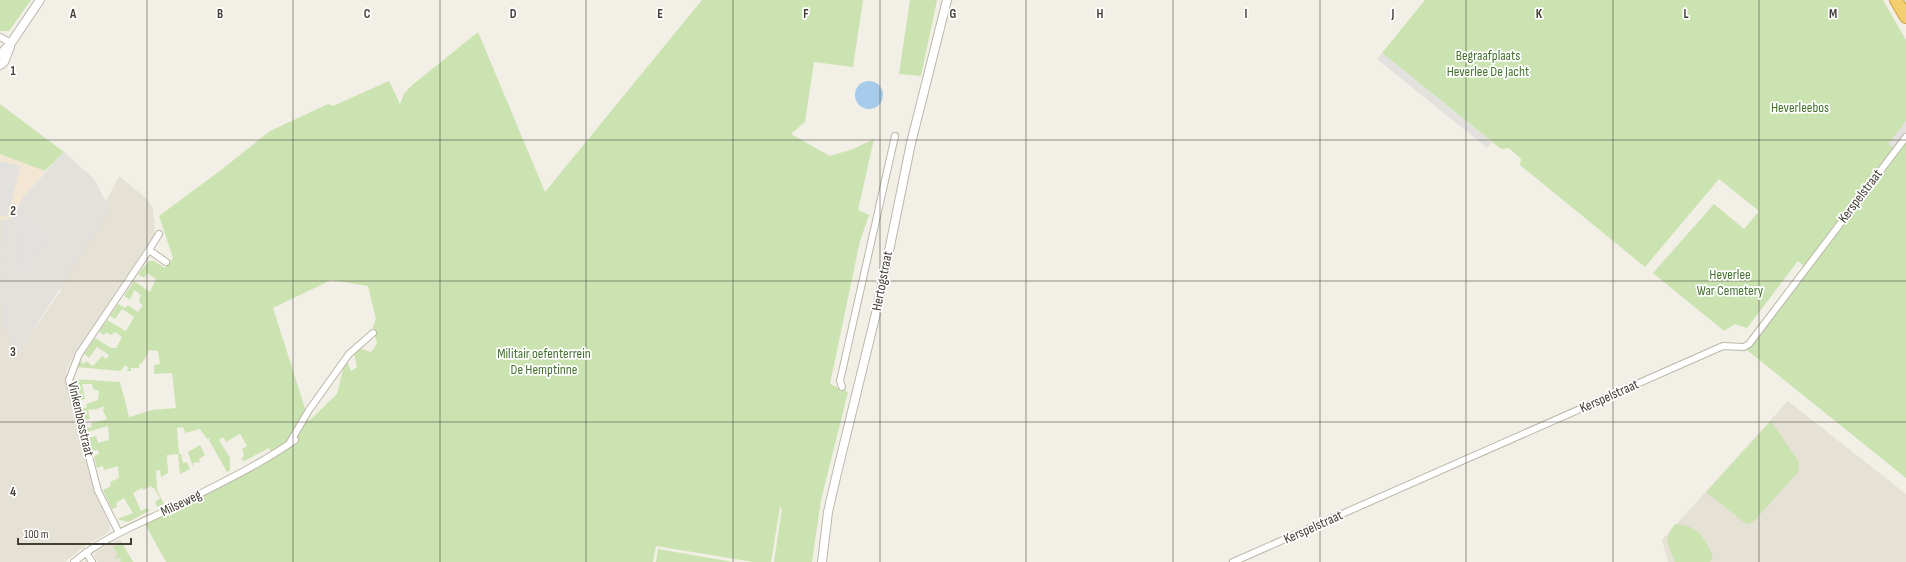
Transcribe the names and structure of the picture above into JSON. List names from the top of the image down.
{
  "streets": {
    "street": [
      "Kerspelstraat",
      "Hertogstraat",
      "Vinkenbosstraat",
      "Milseweg"
    ]
  },
  "crossings": [
    ["Vinkenbosstraat", "Milseweg"]
  ],
  "parks": [
    "Begraafplaats Heverlee De Jacht",
    "Heverleebos",
    "Heverlee War Cemetery",
    "Militair oefenterrein De Hemptinne"
  ],
  "scale_bar": "100 m",
  "grid": {
    "columns": [
      "A",
      "B",
      "C",
      "D",
      "E",
      "F",
      "G",
      "H",
      "I",
      "J",
      "K",
      "L",
      "M"
    ],
    "rows": [
      "1",
      "2",
      "3",
      "4"
    ]
  }
}
